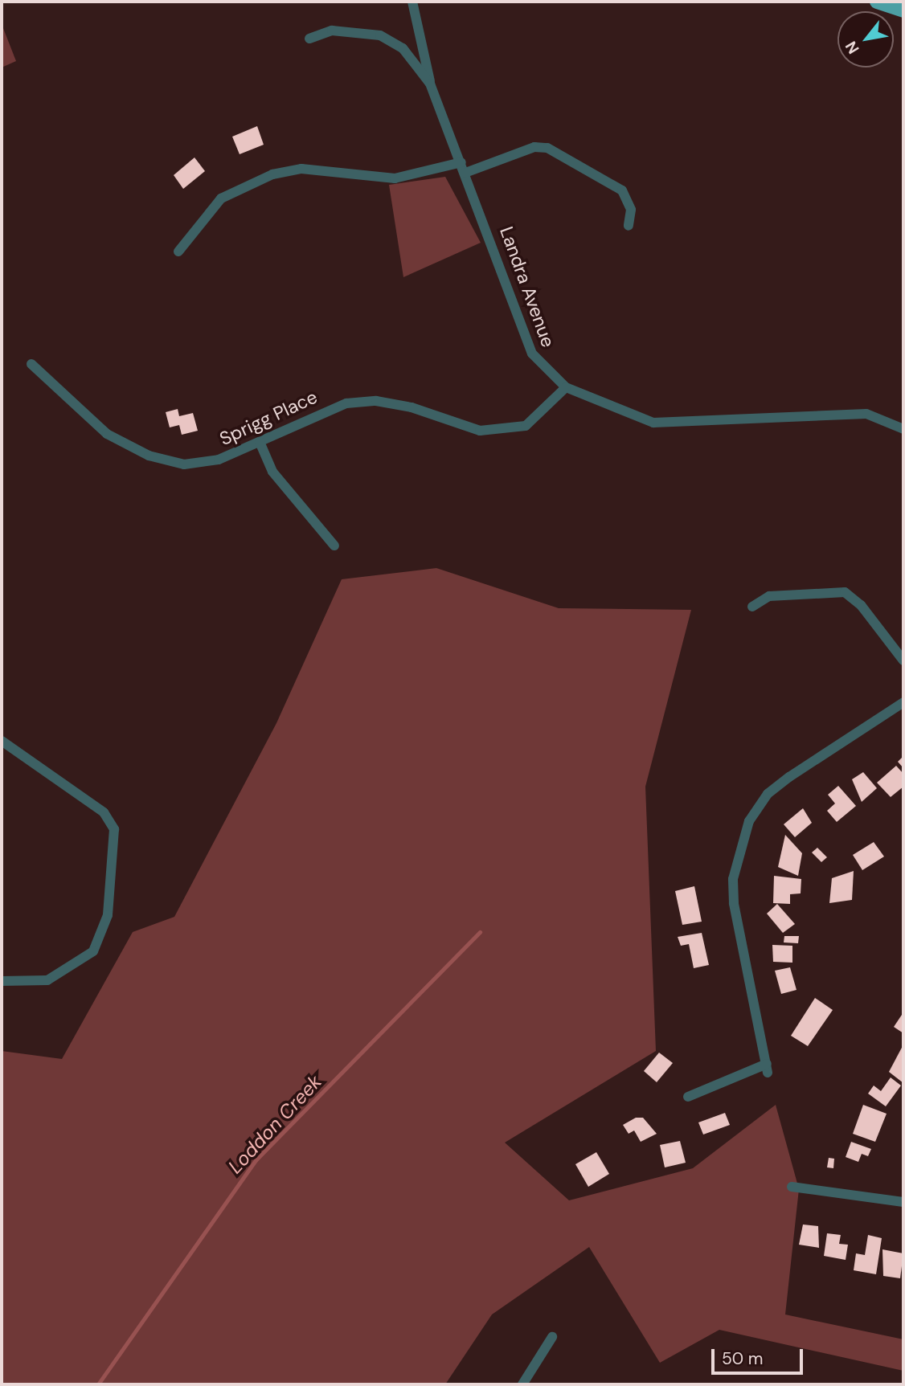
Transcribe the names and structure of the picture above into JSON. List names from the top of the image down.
{
  "streets": {
    "street": ["Landra Avenue", "Sprigg Place"]
  },
  "crossings": [
    ["Landra Avenue", "Sprigg Place"]
  ],
  "water": ["Loddon Creek"],
  "scale_bar": "50 m",
  "north": "bottom left"
}
